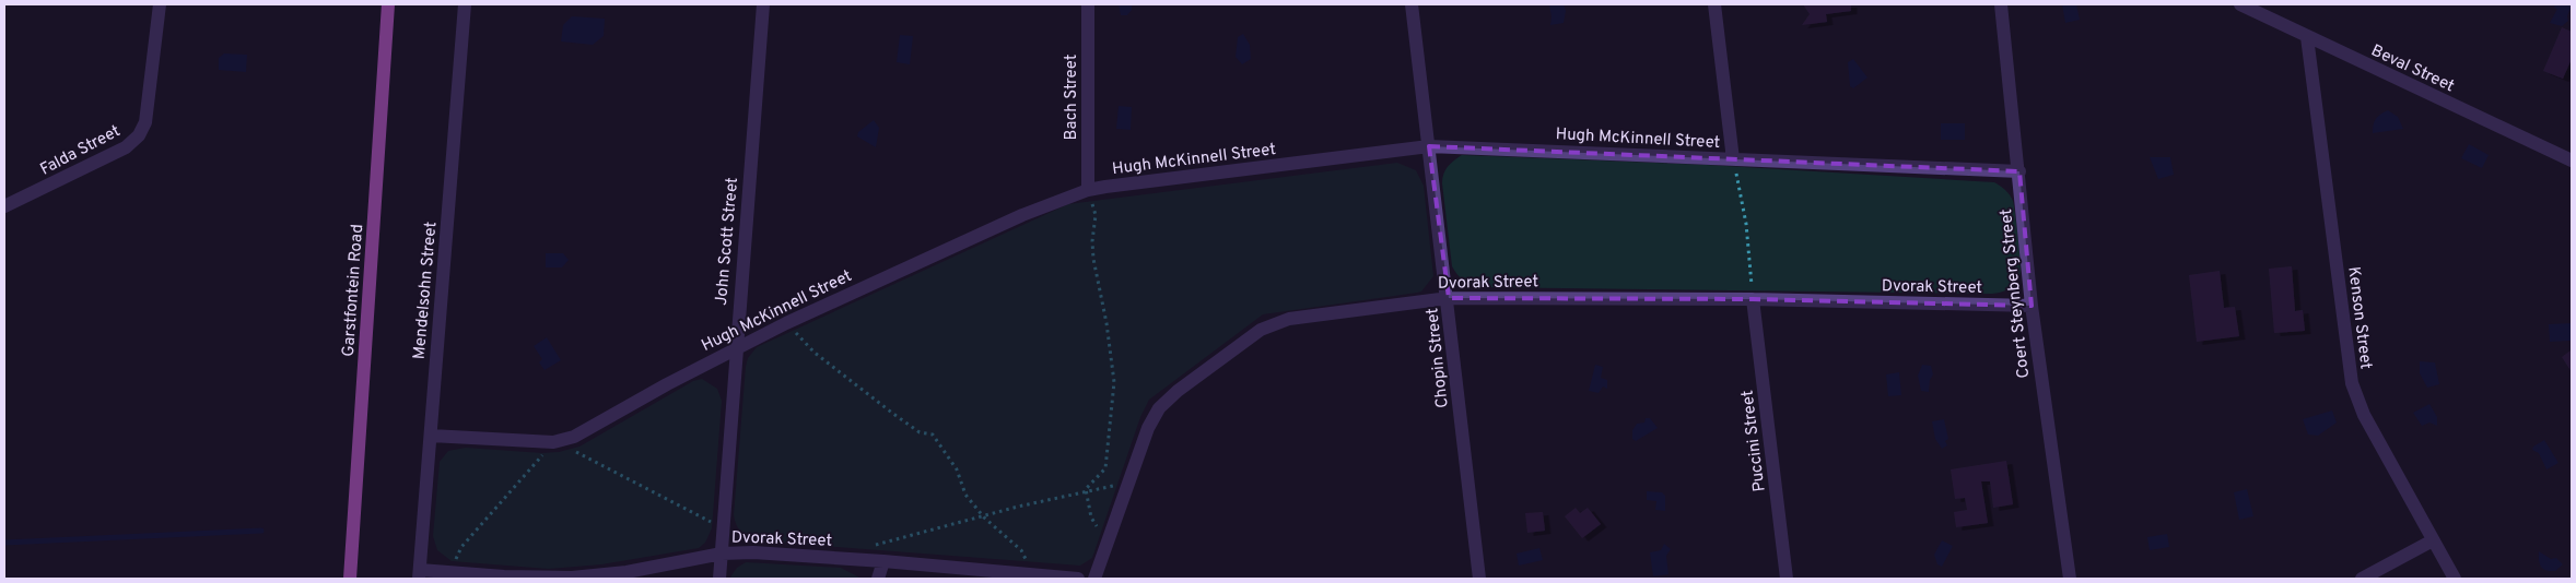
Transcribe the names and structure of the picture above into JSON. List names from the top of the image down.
{
  "streets": {
    "main road": ["Garstfontein Road"],
    "street": [
      "Beval Street",
      "Bach Street",
      "Hugh McKinnell Street",
      "Falda Street",
      "John Scott Street",
      "Dvorak Street",
      "Mendelsohn Street",
      "Coert Steynberg Street",
      "Kenson Street",
      "Chopin Street",
      "Puccini Street"
    ]
  },
  "crossings": [
    ["Beval Street", "Kenson Street"],
    ["Bach Street", "Hugh McKinnell Street"],
    ["Hugh McKinnell Street", "John Scott Street"],
    ["Hugh McKinnell Street", "Coert Steynberg Street"],
    ["Hugh McKinnell Street", "Chopin Street"],
    ["John Scott Street", "Dvorak Street"],
    ["Dvorak Street", "Mendelsohn Street"],
    ["Dvorak Street", "Coert Steynberg Street"],
    ["Dvorak Street", "Chopin Street"],
    ["Dvorak Street", "Puccini Street"]
  ]
}
